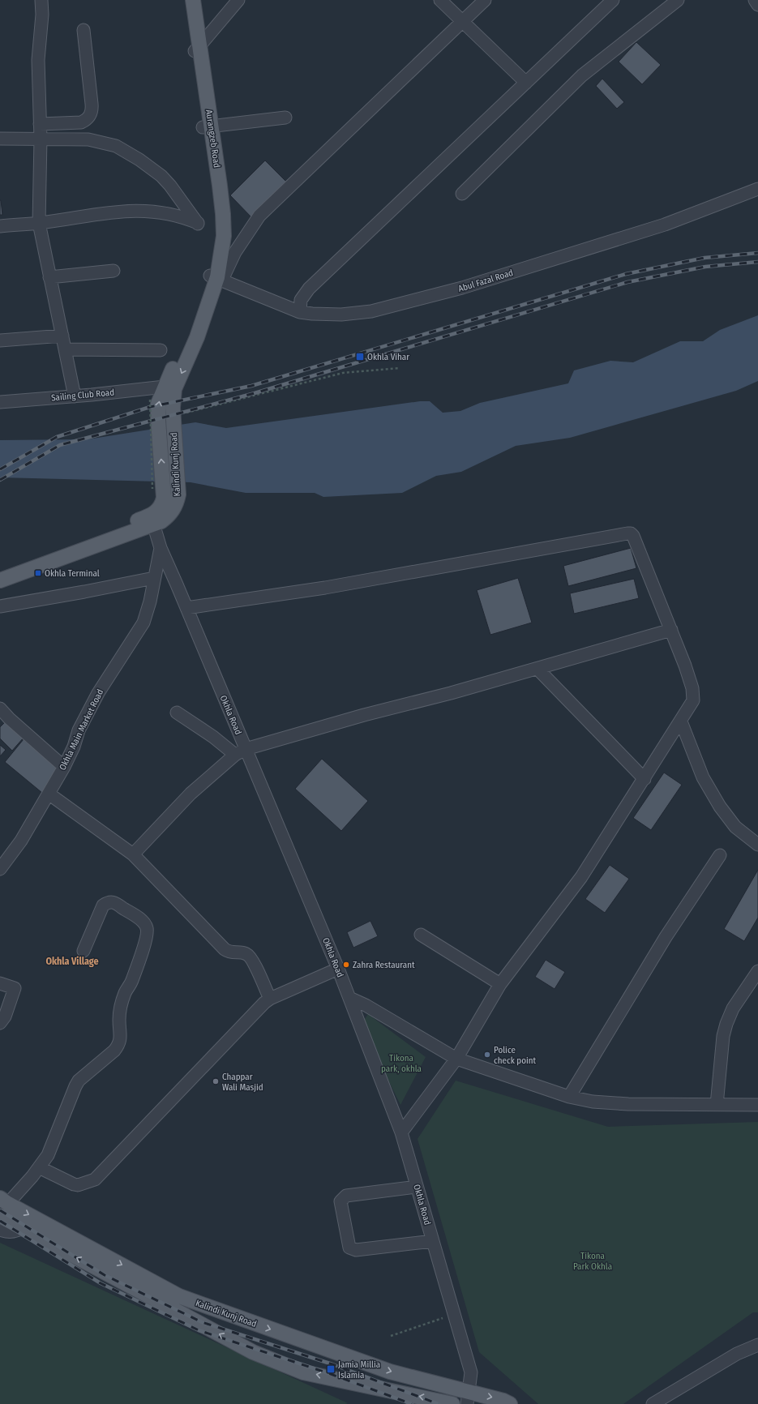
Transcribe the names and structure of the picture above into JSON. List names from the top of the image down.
{
  "streets": {
    "main road": ["Aurangzeb Road", "Kalindi Kunj Road"],
    "street": [
      "Abul Fazal Road",
      "Sailing Club Road",
      "Okhla Road",
      "Okhla Main Market Road"
    ]
  },
  "crossings": [
    ["Aurangzeb Road", "Abul Fazal Road"],
    ["Aurangzeb Road", "Kalindi Kunj Road"],
    ["Abul Fazal Road", "Kalindi Kunj Road"],
    ["Sailing Club Road", "Kalindi Kunj Road"],
    ["Kalindi Kunj Road", "Okhla Road"],
    ["Okhla Road", "Okhla Main Market Road"]
  ],
  "districts": ["Okhla Village"],
  "parks": ["Tikona park, okhla", "Tikona Park Okhla"],
  "places": {
    "transit": ["Okhla Vihar", "Okhla Terminal", "Jamia Millia Islamia"],
    "other": ["Zahra Restaurant", "Police check point", "Chappar Wali Masjid"]
  }
}
